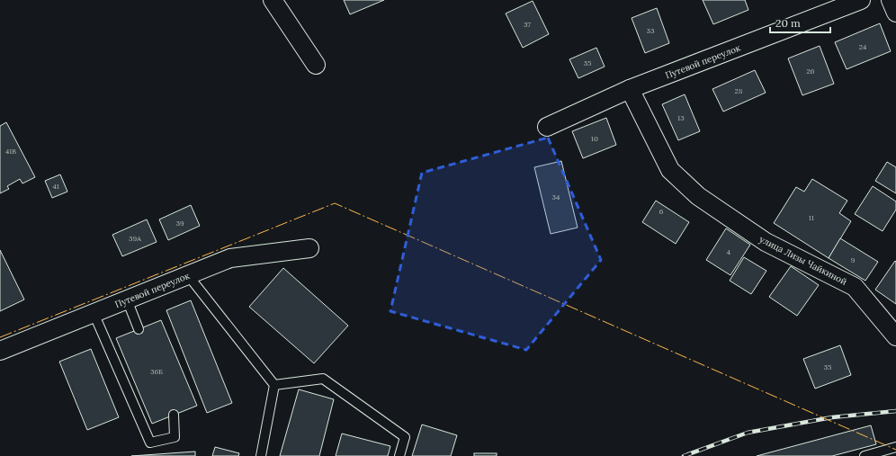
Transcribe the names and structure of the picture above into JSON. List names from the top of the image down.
{
  "streets": {
    "street": ["Путевой переулок", "улица Лизы Чайкиной"]
  },
  "crossings": [
    ["Путевой переулок", "улица Лизы Чайкиной"]
  ],
  "house_numbers": [
    "37",
    "33",
    "24",
    "35",
    "26",
    "28",
    "13",
    "10",
    "41В",
    "41",
    "34",
    "6",
    "11",
    "39",
    "39А",
    "4",
    "9",
    "35",
    "36Б"
  ],
  "scale_bar": "20 m"
}
